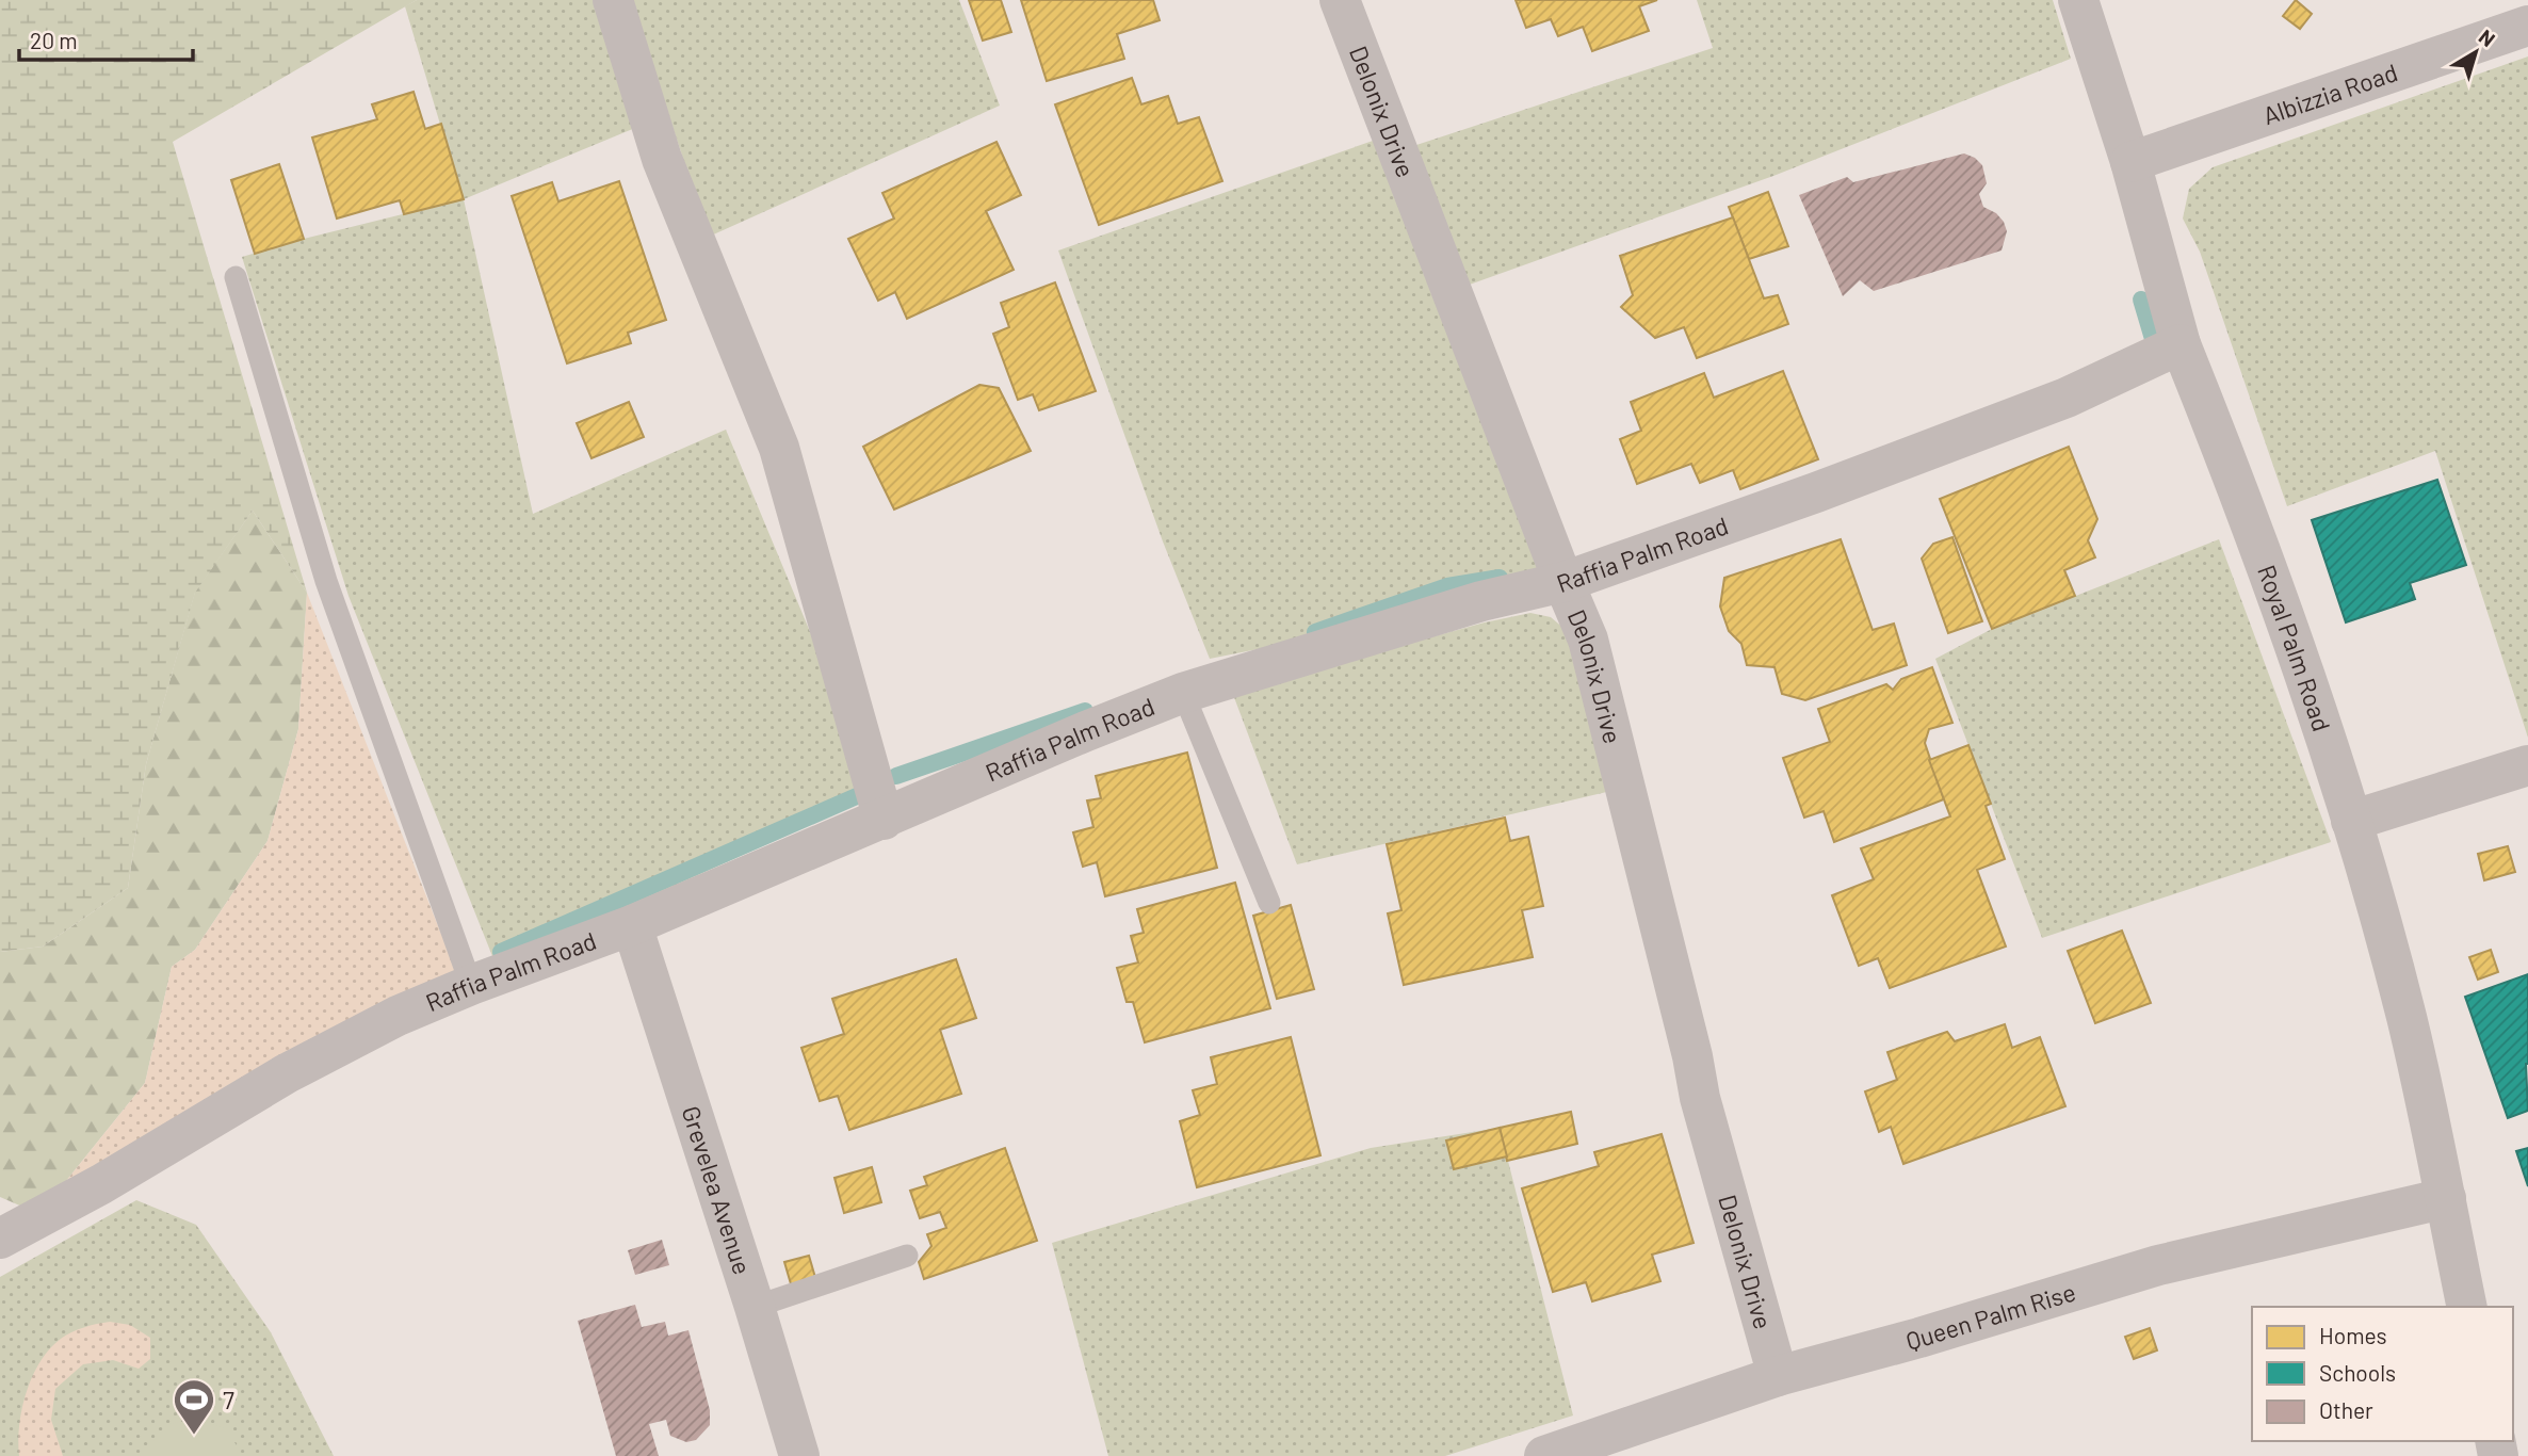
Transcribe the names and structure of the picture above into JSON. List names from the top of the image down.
{
  "streets": {
    "street": [
      "Albizzia Road",
      "Delonix Drive",
      "Raffia Palm Road",
      "Royal Palm Road",
      "Grevelea Avenue",
      "Queen Palm Rise"
    ]
  },
  "crossings": [
    ["Albizzia Road", "Royal Palm Road"],
    ["Delonix Drive", "Raffia Palm Road"],
    ["Delonix Drive", "Queen Palm Rise"],
    ["Raffia Palm Road", "Royal Palm Road"],
    ["Raffia Palm Road", "Grevelea Avenue"],
    ["Royal Palm Road", "Queen Palm Rise"]
  ],
  "places": {
    "sports": ["7"]
  },
  "legend": ["Homes", "Schools", "Other"],
  "scale_bar": "20 m",
  "north": "top right"
}
